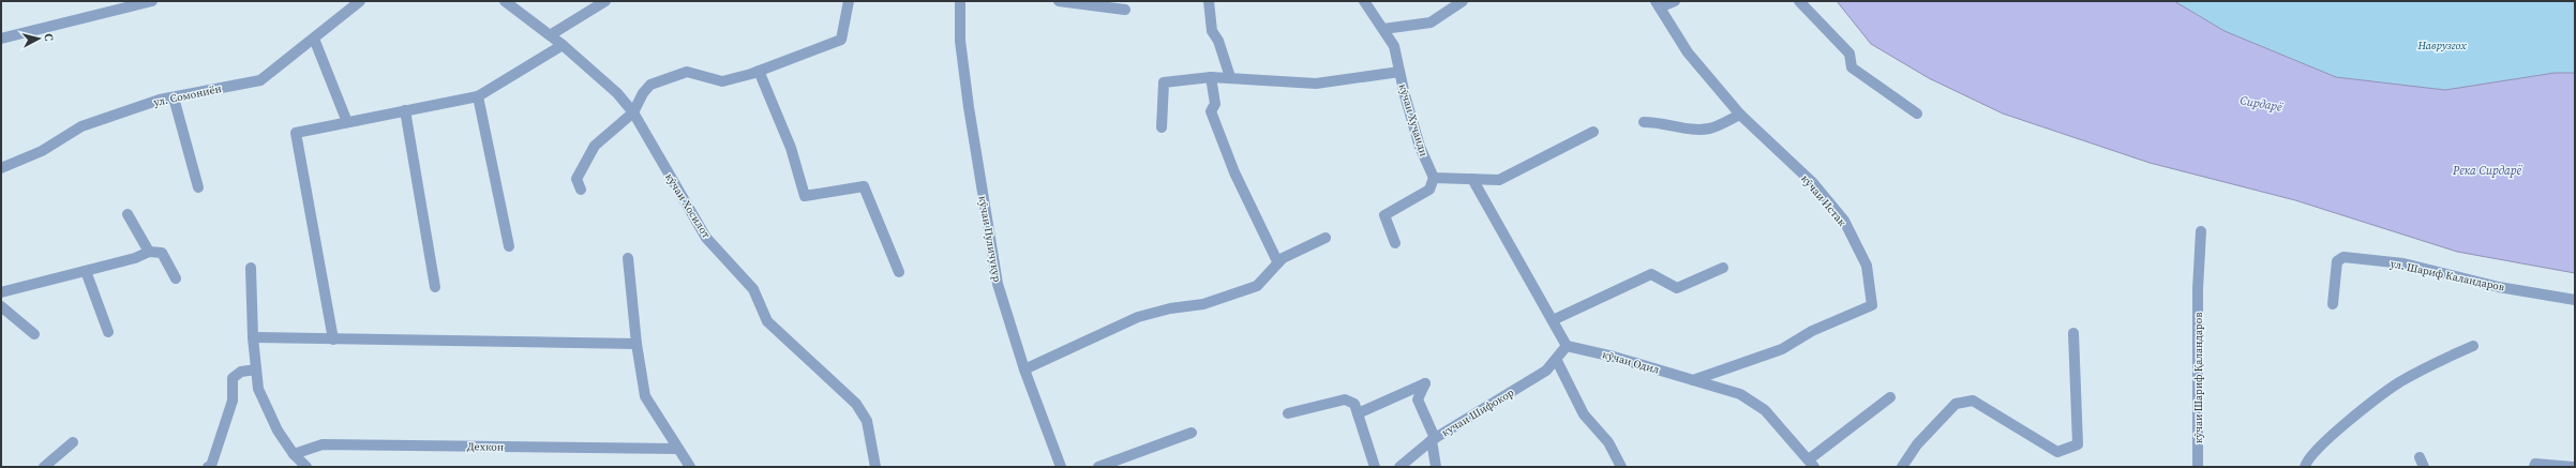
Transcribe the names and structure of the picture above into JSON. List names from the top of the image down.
{
  "streets": {
    "street": [
      "ул. Сомониён",
      "кӯчаи Хуҷанди",
      "кӯчаи Истак",
      "кӯчаи Хосилот",
      "кӯчаи Пуличуқур",
      "ул. Шариф Каландаров",
      "кӯчаи Одил",
      "кӯчаи Шариф Қаландаров",
      "кучаи Шифокор",
      "Дехкон"
    ]
  },
  "crossings": [
    ["кӯчаи Истак", "кӯчаи Одил"]
  ],
  "water": ["Сирдарё", "Река Сирдарё"],
  "parks": ["Наврузгох"],
  "north": "right"
}
